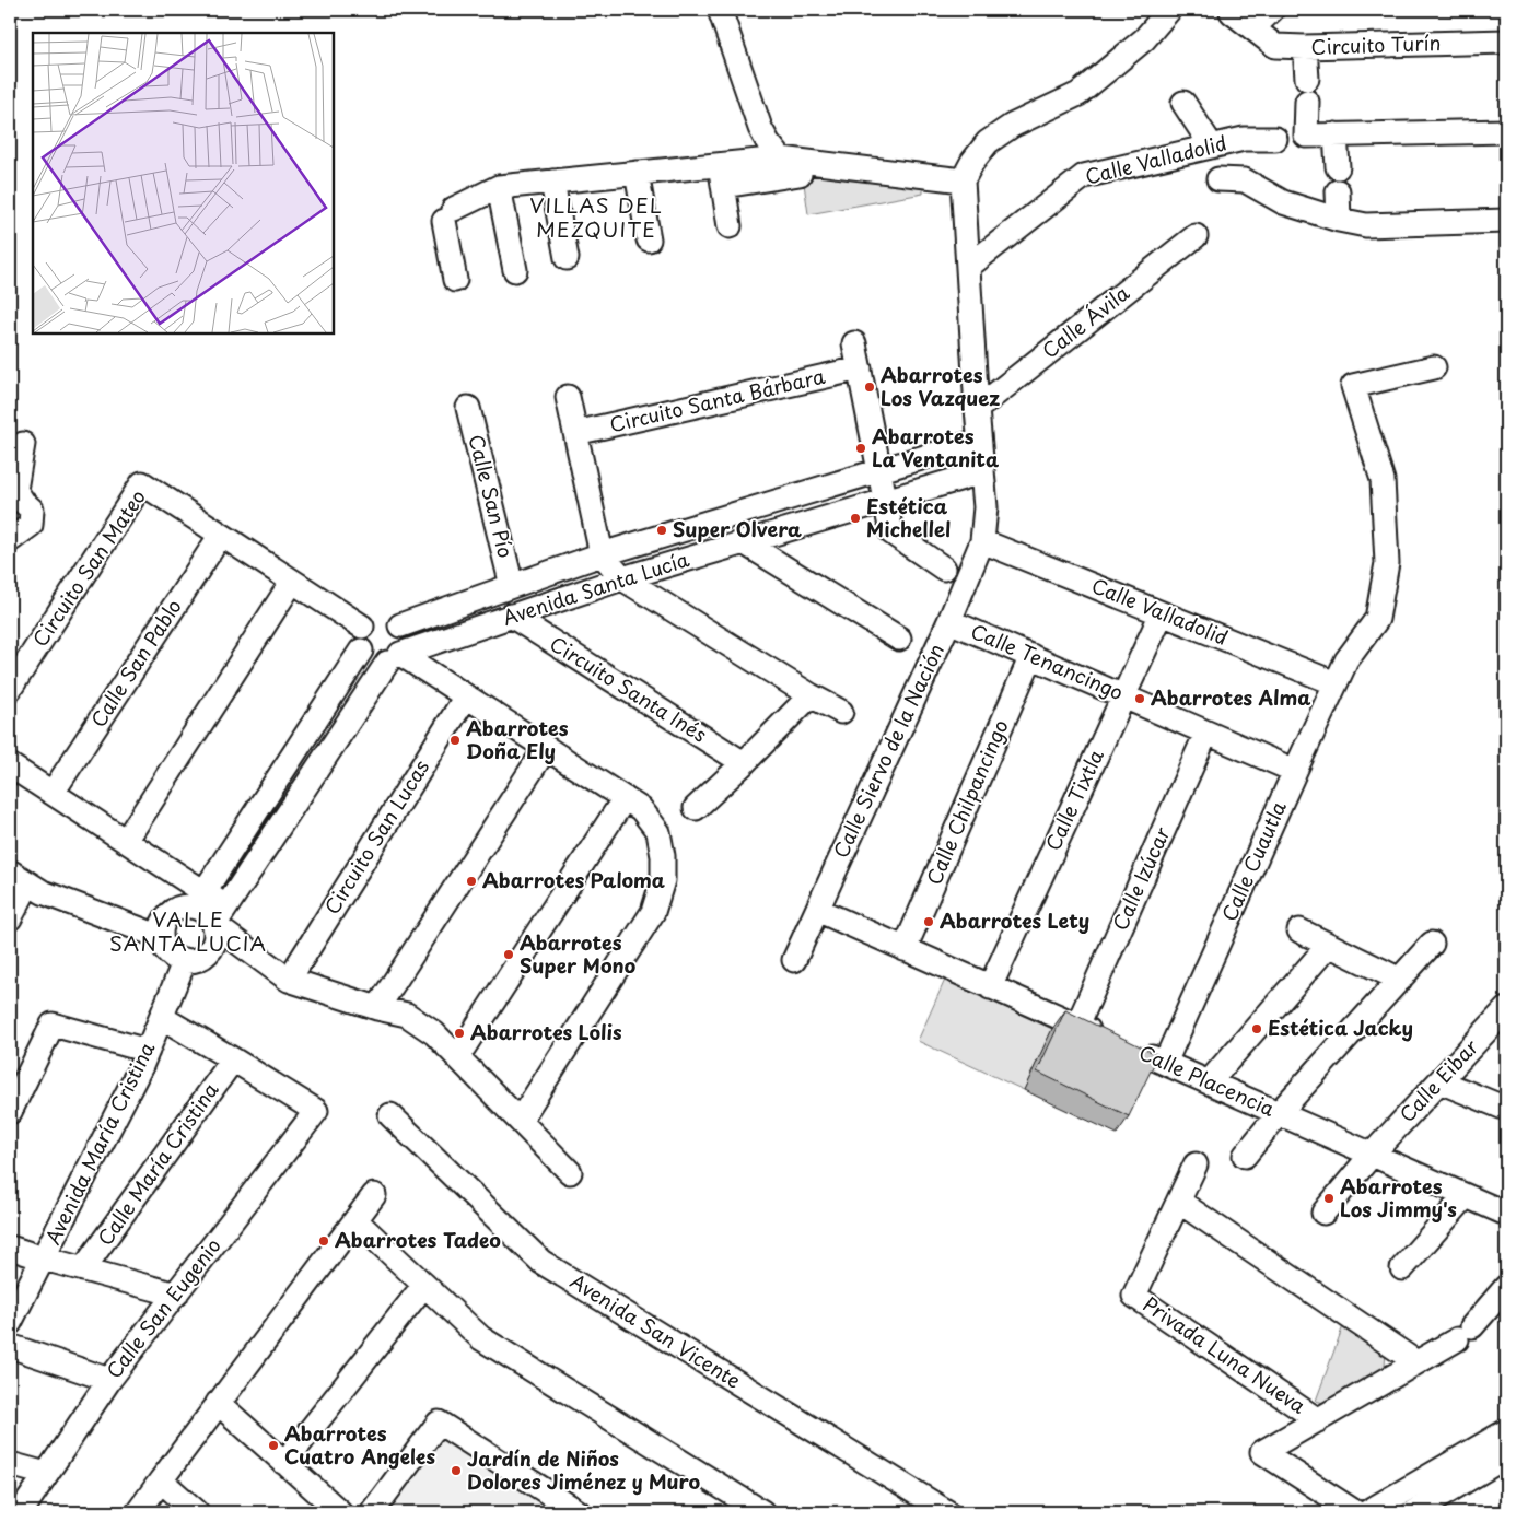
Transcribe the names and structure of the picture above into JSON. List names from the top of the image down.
{
  "streets": {
    "street": [
      "Circuito Turín",
      "Calle Valladolid",
      "Calle Ávila",
      "Circuito Santa Bárbara",
      "Calle San Pío",
      "Circuito San Mateo",
      "Avenida Santa Lucía",
      "Calle Tenancingo",
      "Calle San Pablo",
      "Circuito Santa Inés",
      "Calle Siervo de la Nación",
      "Calle Tixtla",
      "Calle Chilpancingo",
      "Circuito San Lucas",
      "Calle Cuautla",
      "Calle Izúcar",
      "Calle Placencia",
      "Calle Eibar",
      "Avenida María Cristina",
      "Calle María Cristina",
      "Calle San Eugenio",
      "Avenida San Vicente",
      "Privada Luna Nueva"
    ]
  },
  "crossings": [
    ["Calle Valladolid", "Calle Siervo de la Nación"],
    ["Calle Valladolid", "Calle Tixtla"],
    ["Calle Valladolid", "Calle Cuautla"],
    ["Calle Ávila", "Calle Siervo de la Nación"],
    ["Calle San Pío", "Avenida Santa Lucía"],
    ["Circuito San Mateo", "Avenida Santa Lucía"],
    ["Circuito San Mateo", "Calle San Pablo"],
    ["Avenida Santa Lucía", "Circuito Santa Inés"],
    ["Avenida Santa Lucía", "Calle Siervo de la Nación"],
    ["Calle Tenancingo", "Calle Siervo de la Nación"],
    ["Calle Tenancingo", "Calle Tixtla"],
    ["Calle Tenancingo", "Calle Chilpancingo"],
    ["Calle Tenancingo", "Calle Cuautla"],
    ["Calle Tenancingo", "Calle Izúcar"],
    ["Calle Cuautla", "Calle Placencia"],
    ["Calle Placencia", "Calle Eibar"],
    ["Calle María Cristina", "Calle San Eugenio"]
  ],
  "districts": ["VILLAS DEL MEZQUITE", "VALLE SANTA LUCIA"],
  "places": [
    "Abarrotes Los Vazquez",
    "Abarrotes La Ventanita",
    "Estética Michellel",
    "Super Olvera",
    "Abarrotes Alma",
    "Abarrotes Doña Ely",
    "Abarrotes Paloma",
    "Abarrotes Lety",
    "Abarrotes Super Mono",
    "Estética Jacky",
    "Abarrotes Lolis",
    "Abarrotes Los Jimmy's",
    "Abarrotes Tadeo",
    "Abarrotes Cuatro Angeles",
    "Jardín de Niños Dolores Jiménez y Muro"
  ]
}
